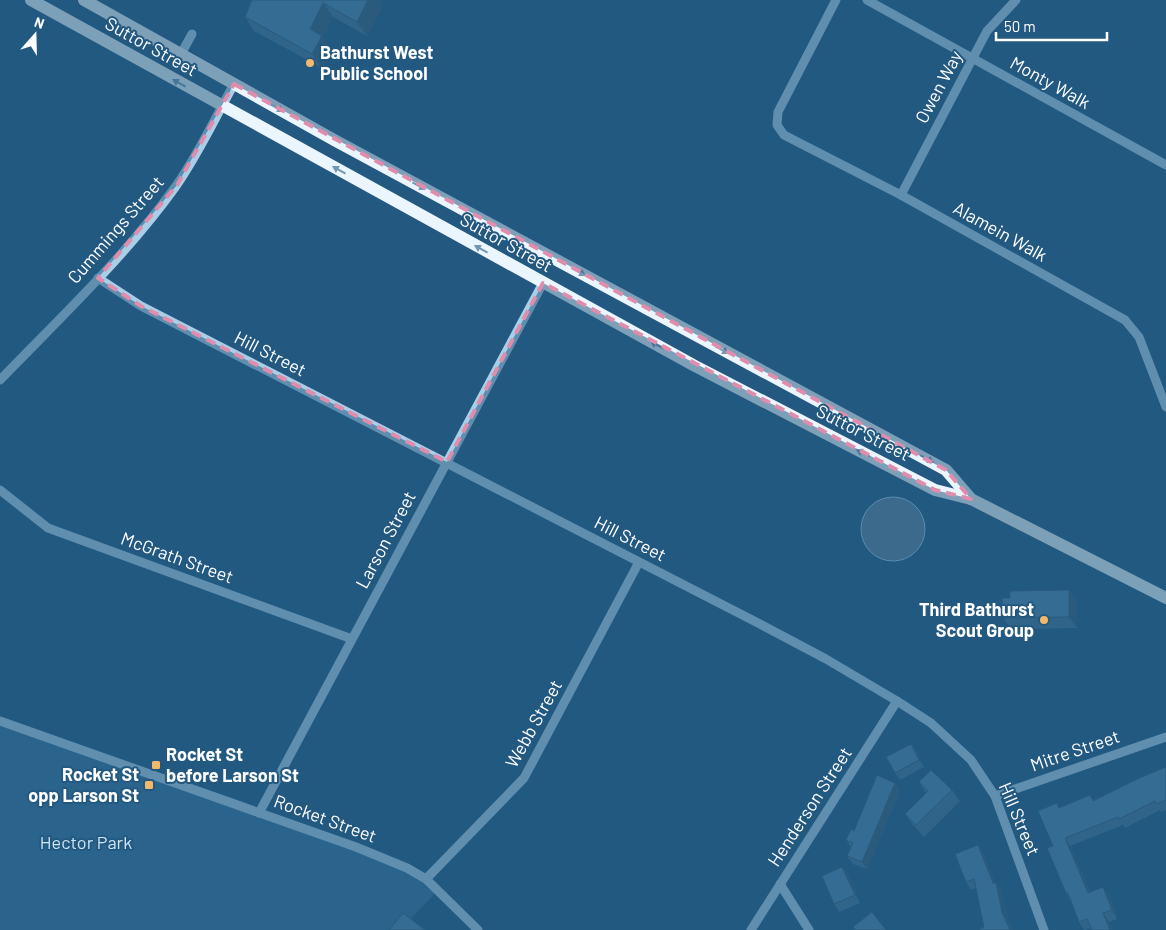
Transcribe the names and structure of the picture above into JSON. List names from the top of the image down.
{
  "streets": {
    "main road": ["Suttor Street"],
    "street": [
      "Monty Walk",
      "Owen Way",
      "Cummings Street",
      "Alamein Walk",
      "Hill Street",
      "Larson Street",
      "McGrath Street",
      "Webb Street",
      "Mitre Street",
      "Henderson Street",
      "Rocket Street"
    ]
  },
  "crossings": [
    ["Suttor Street", "Cummings Street"],
    ["Suttor Street", "Larson Street"],
    ["Monty Walk", "Owen Way"],
    ["Owen Way", "Alamein Walk"],
    ["Cummings Street", "Hill Street"],
    ["Hill Street", "Larson Street"],
    ["Hill Street", "Webb Street"],
    ["Hill Street", "Mitre Street"],
    ["Hill Street", "Henderson Street"],
    ["Larson Street", "McGrath Street"],
    ["Larson Street", "Rocket Street"],
    ["Webb Street", "Rocket Street"]
  ],
  "parks": ["Hector Park"],
  "places": {
    "other": ["Bathurst West Public School", "Third Bathurst Scout Group"],
    "transit": ["Rocket St before Larson St", "Rocket St opp Larson St"]
  },
  "scale_bar": "50 m",
  "north": "top"
}
